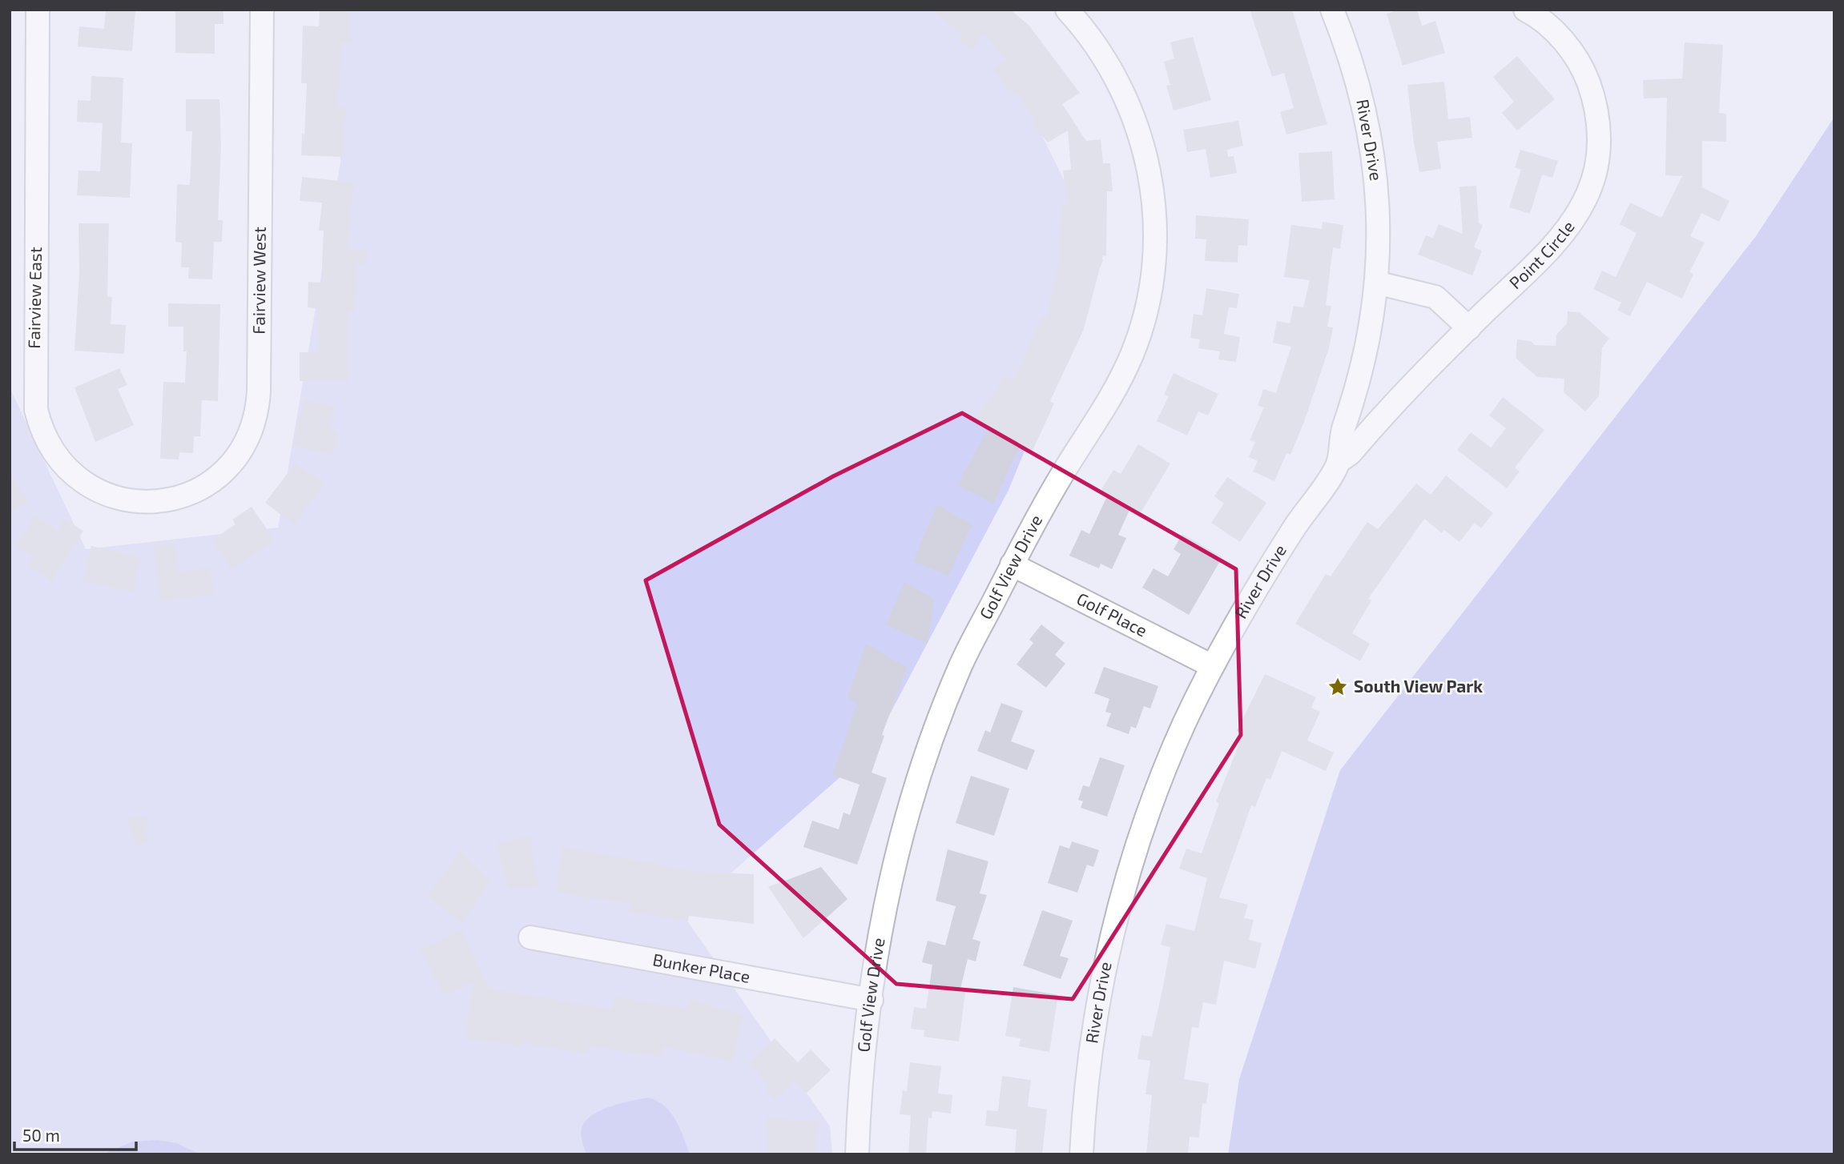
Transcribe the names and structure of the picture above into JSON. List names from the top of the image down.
{
  "streets": {
    "street": [
      "River Drive",
      "Point Circle",
      "Fairview West",
      "Fairview East",
      "Golf View Drive",
      "Golf Place",
      "Bunker Place"
    ]
  },
  "crossings": [
    ["River Drive", "Point Circle"],
    ["River Drive", "Golf Place"],
    ["Fairview West", "Fairview East"],
    ["Golf View Drive", "Golf Place"],
    ["Golf View Drive", "Bunker Place"]
  ],
  "places": {
    "place": ["South View Park"]
  },
  "scale_bar": "50 m"
}
